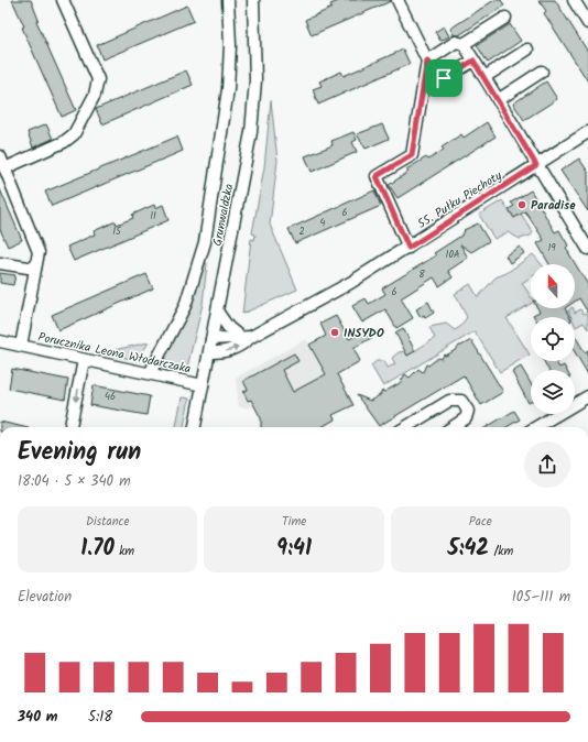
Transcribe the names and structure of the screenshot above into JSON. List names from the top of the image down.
{
  "streets": {
    "street": ["55. Pułku Piechoty", "Grunwaldzka", "Porucznika Leona Włodarczaka"]
  },
  "crossings": [
    ["55. Pułku Piechoty", "Grunwaldzka"],
    ["Grunwaldzka", "Porucznika Leona Włodarczaka"]
  ],
  "places": ["Paradise", "INSYDO"],
  "house_numbers": [
    "6",
    "11",
    "4",
    "15",
    "2",
    "19",
    "10A",
    "8",
    "6",
    "46"
  ],
  "north": "top",
  "page": {
    "heading": ["Evening run", "18:04 · 5 × 340 m"],
    "stats": [
      ["Distance", "1.70 km"],
      ["Time", "9:41"],
      ["Pace", "5:42 /km"]
    ],
    "chart": ["Elevation", "105–111 m"],
    "list": [
      {
        "name": "340 m",
        "note": "5:18"
      }
    ]
  }
}
